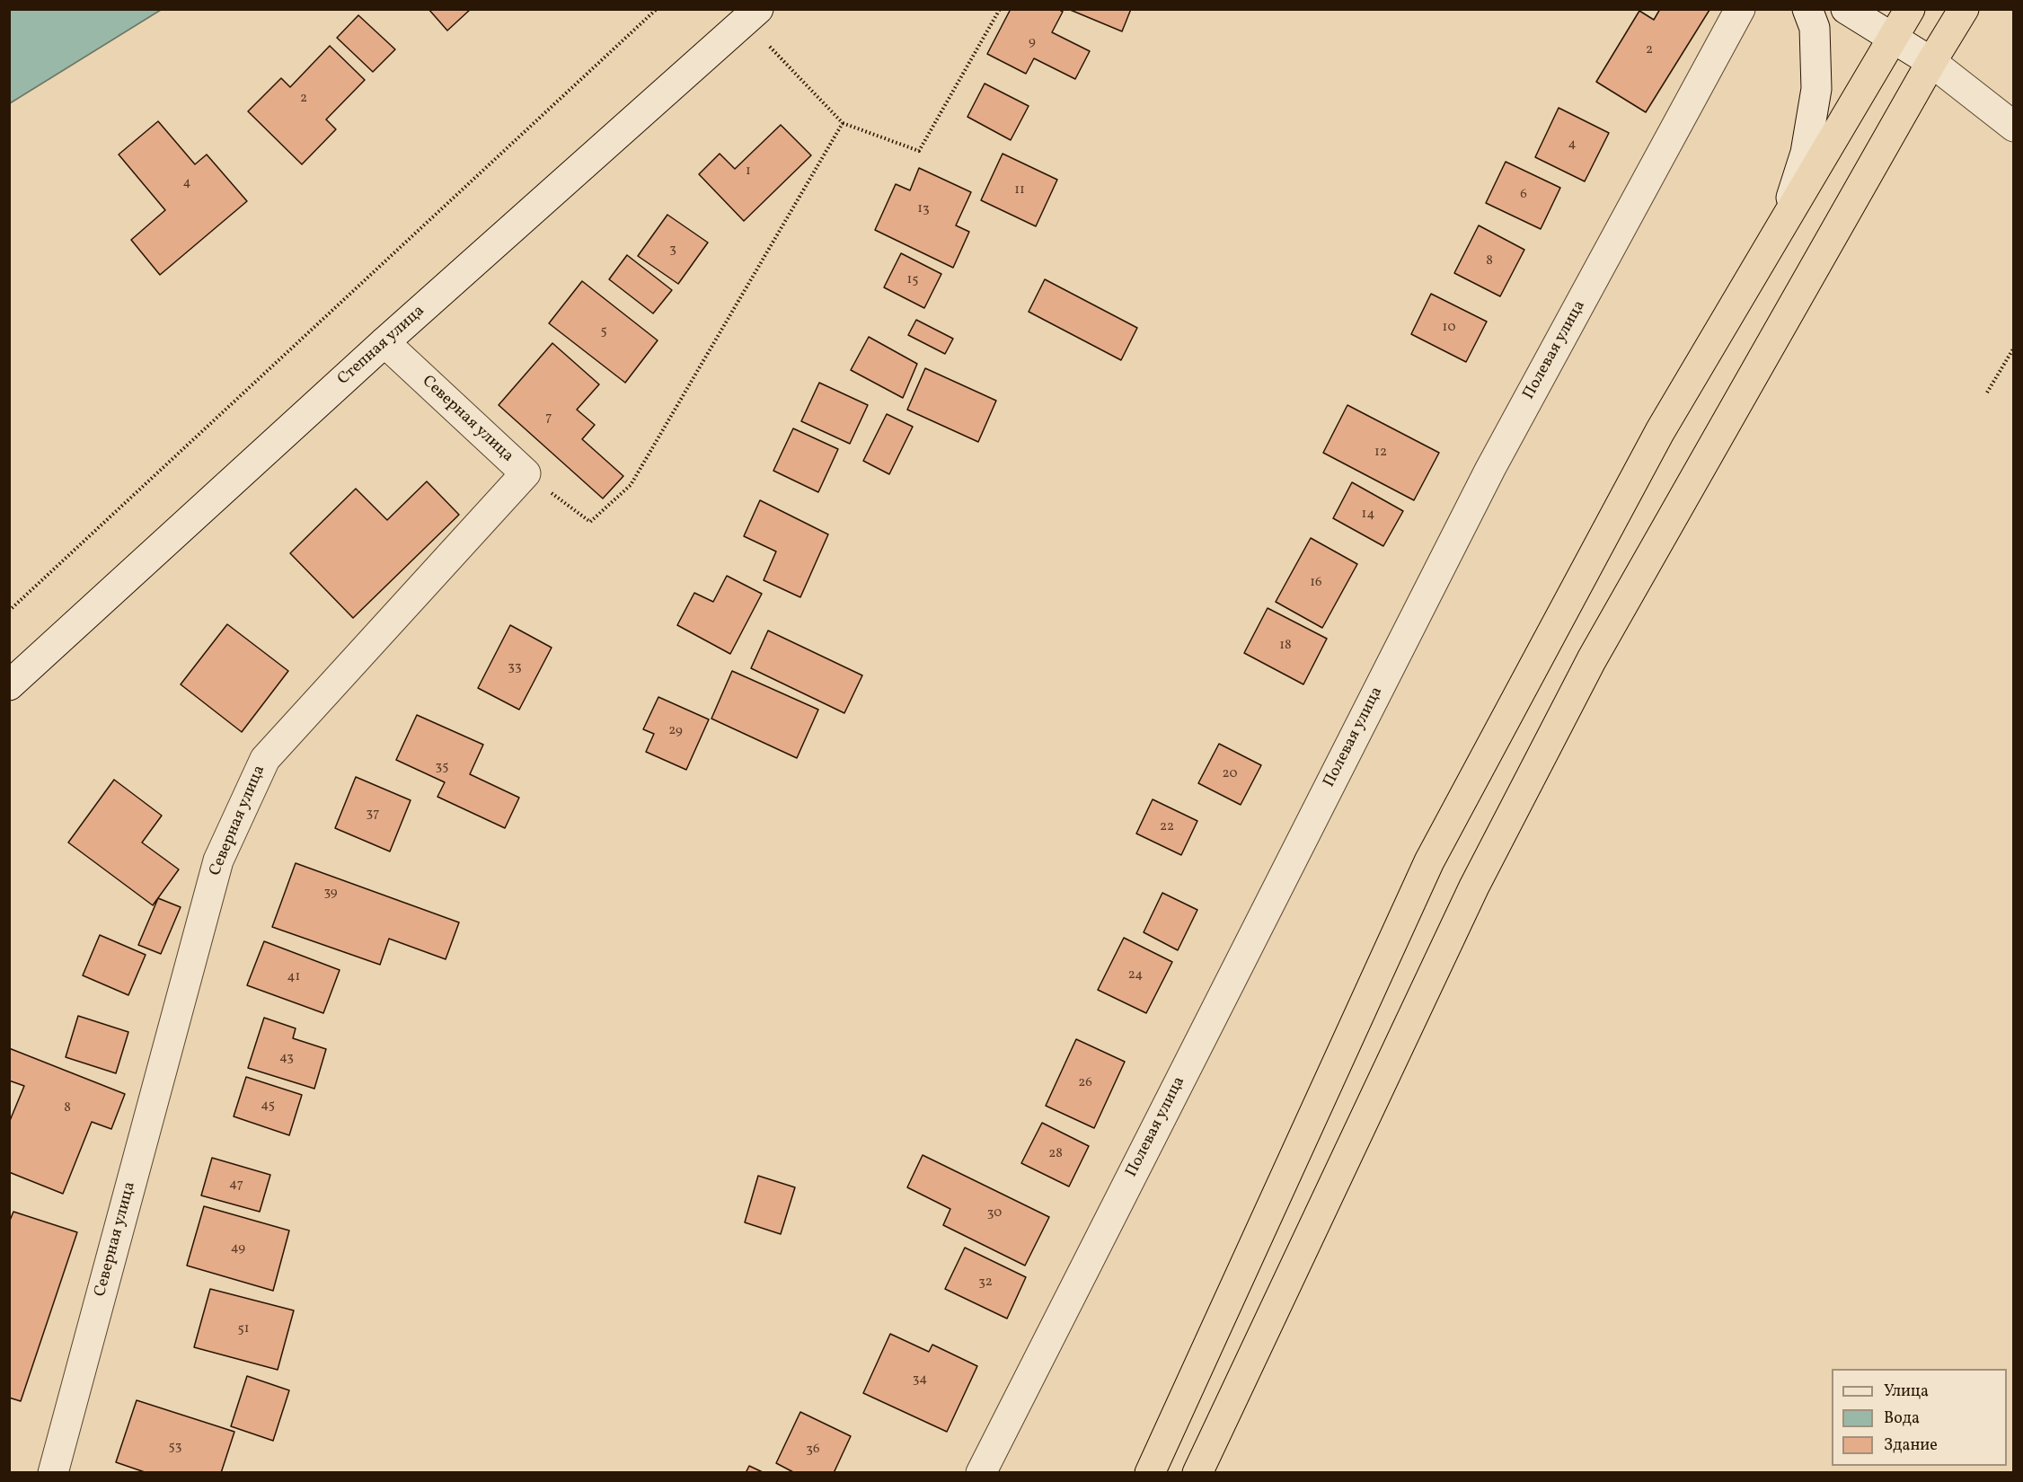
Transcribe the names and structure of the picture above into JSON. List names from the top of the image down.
{
  "streets": {
    "street": ["Степная улица", "Полевая улица", "Северная улица"]
  },
  "crossings": [
    ["Степная улица", "Северная улица"]
  ],
  "house_numbers": [
    "9",
    "2",
    "2",
    "4",
    "1",
    "4",
    "11",
    "6",
    "13",
    "3",
    "8",
    "15",
    "10",
    "5",
    "7",
    "12",
    "14",
    "16",
    "18",
    "33",
    "29",
    "35",
    "20",
    "37",
    "22",
    "39",
    "24",
    "41",
    "43",
    "26",
    "45",
    "8",
    "28",
    "47",
    "30",
    "49",
    "32",
    "51",
    "34",
    "53",
    "36"
  ],
  "legend": ["Улица", "Вода", "Здание"]
}
